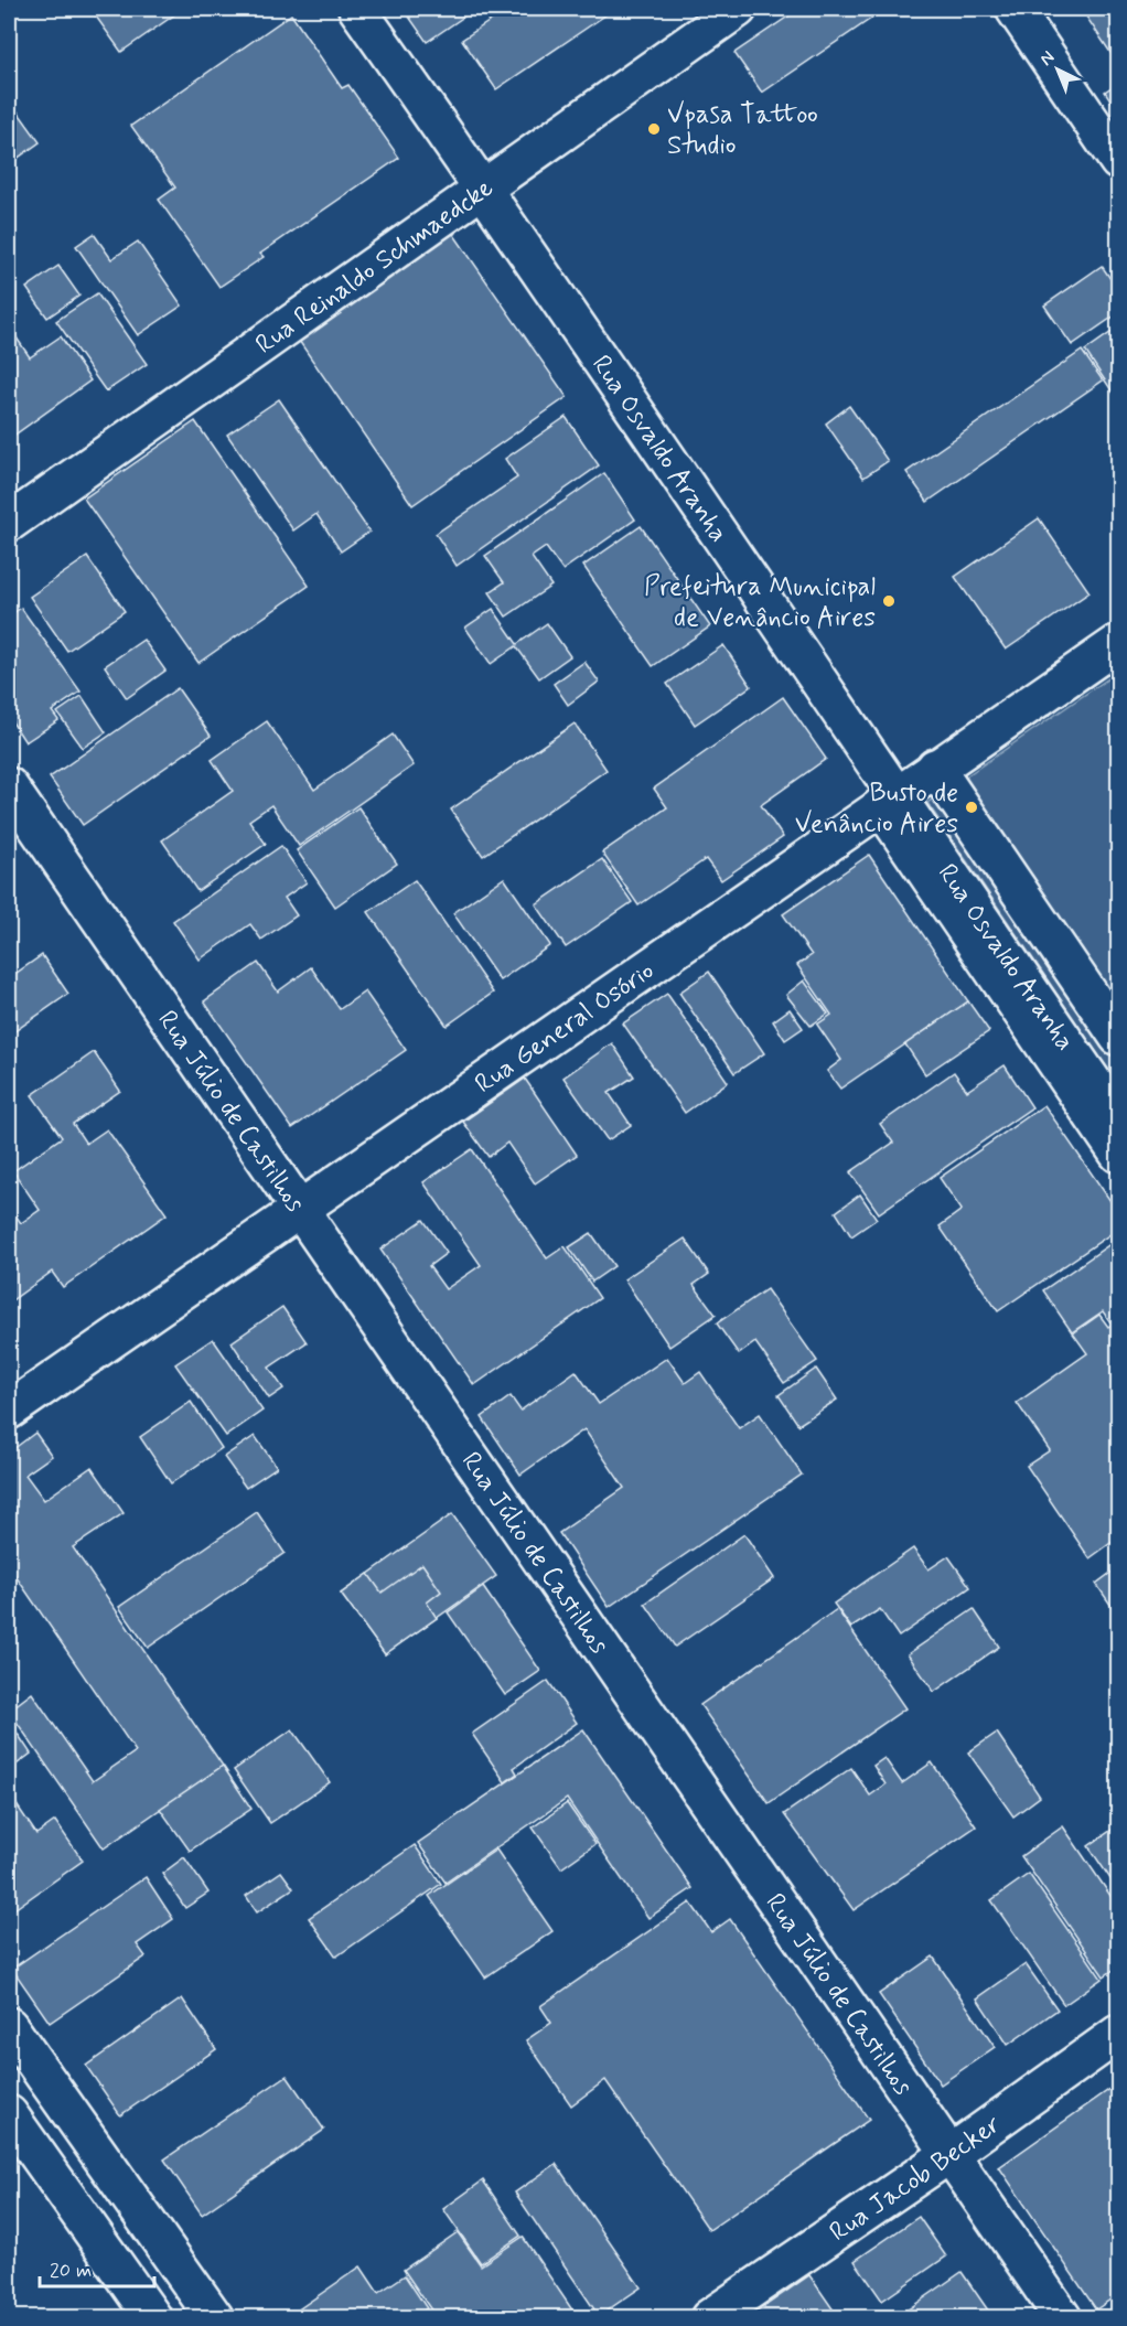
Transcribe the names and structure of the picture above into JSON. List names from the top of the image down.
{
  "streets": {
    "street": [
      "Rua Reinaldo Schmaedcke",
      "Rua Osvaldo Aranha",
      "Rua General Osório",
      "Rua Júlio de Castilhos",
      "Rua Jacob Becker"
    ]
  },
  "crossings": [
    ["Rua Reinaldo Schmaedcke", "Rua Osvaldo Aranha"],
    ["Rua Osvaldo Aranha", "Rua General Osório"],
    ["Rua General Osório", "Rua Júlio de Castilhos"],
    ["Rua Júlio de Castilhos", "Rua Jacob Becker"]
  ],
  "places": ["Vpasa Tattoo Studio", "Prefeitura Municipal de Venâncio Aires", "Busto de Venâncio Aires"],
  "scale_bar": "20 m",
  "north": "top left"
}
